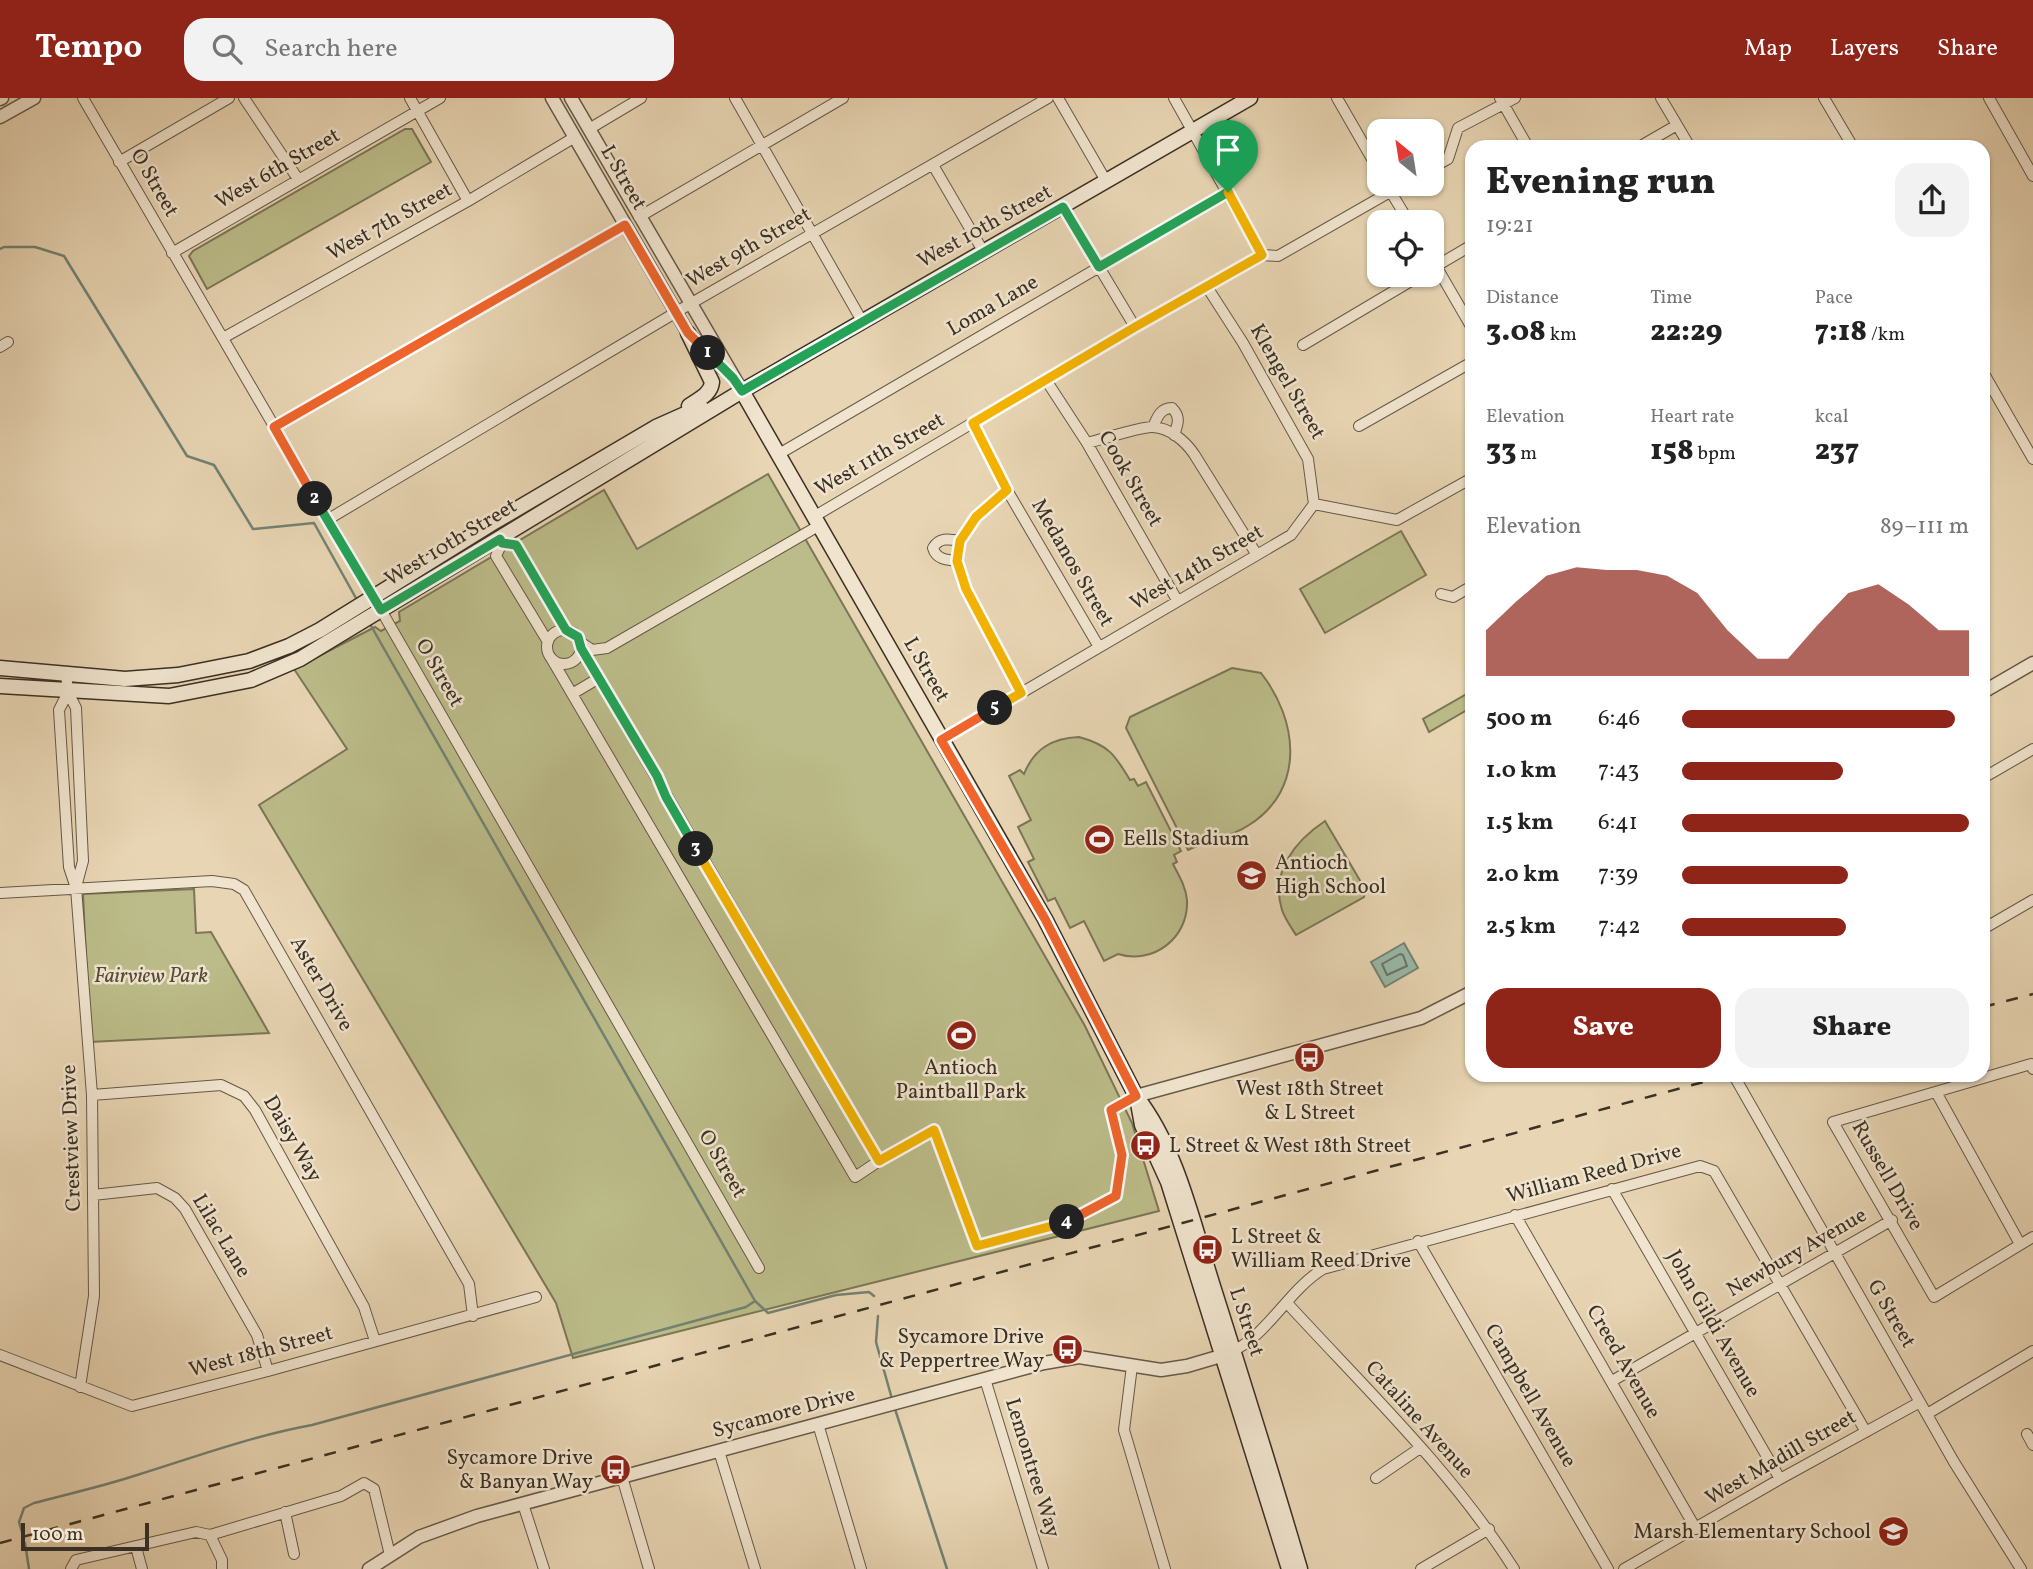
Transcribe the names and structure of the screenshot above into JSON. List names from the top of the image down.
{
  "streets": {
    "main road": ["L Street", "West 10th Street"],
    "street": [
      "West 6th Street",
      "O Street",
      "West 7th Street",
      "West 9th Street",
      "Loma Lane",
      "Klengel Street",
      "West 11th Street",
      "Cook Street",
      "Medanos Street",
      "West 14th Street",
      "Aster Drive",
      "Crestview Drive",
      "Daisy Way",
      "William Reed Drive",
      "Russell Drive",
      "Lilac Lane",
      "Newbury Avenue",
      "G Street",
      "John Gildi Avenue",
      "West 18th Street",
      "Creed Avenue",
      "Campbell Avenue",
      "Sycamore Drive",
      "Cataline Avenue",
      "West Madill Street",
      "Lemontree Way"
    ]
  },
  "crossings": [
    ["West 6th Street", "O Street"],
    ["L Street", "West 7th Street"],
    ["L Street", "West 10th Street"],
    ["L Street", "West 9th Street"],
    ["L Street", "Loma Lane"],
    ["L Street", "West 11th Street"],
    ["L Street", "West 14th Street"],
    ["L Street", "William Reed Drive"],
    ["L Street", "Sycamore Drive"],
    ["O Street", "West 7th Street"],
    ["O Street", "West 10th Street"],
    ["O Street", "West 9th Street"],
    ["West 10th Street", "Crestview Drive"],
    ["Klengel Street", "West 11th Street"],
    ["Klengel Street", "West 14th Street"],
    ["West 11th Street", "Cook Street"],
    ["West 11th Street", "Medanos Street"],
    ["Cook Street", "West 14th Street"],
    ["Medanos Street", "West 14th Street"],
    ["Aster Drive", "Crestview Drive"],
    ["Aster Drive", "West 18th Street"],
    ["Crestview Drive", "Daisy Way"],
    ["Crestview Drive", "Lilac Lane"],
    ["Crestview Drive", "West 18th Street"],
    ["Daisy Way", "West 18th Street"],
    ["William Reed Drive", "Newbury Avenue"],
    ["William Reed Drive", "John Gildi Avenue"],
    ["William Reed Drive", "Creed Avenue"],
    ["William Reed Drive", "Campbell Avenue"],
    ["William Reed Drive", "Sycamore Drive"],
    ["William Reed Drive", "Cataline Avenue"],
    ["William Reed Drive", "West Madill Street"],
    ["Russell Drive", "Newbury Avenue"],
    ["Lilac Lane", "West 18th Street"],
    ["Newbury Avenue", "G Street"],
    ["Newbury Avenue", "John Gildi Avenue"],
    ["Newbury Avenue", "Creed Avenue"],
    ["G Street", "West Madill Street"],
    ["John Gildi Avenue", "West Madill Street"],
    ["Creed Avenue", "West Madill Street"],
    ["Sycamore Drive", "Lemontree Way"]
  ],
  "parks": ["Fairview Park"],
  "places": {
    "sports": ["Eells Stadium", "Antioch Paintball Park"],
    "school or university": ["Antioch High School", "Marsh Elementary School"],
    "bus stop": [
      "West 18th Street & L Street",
      "L Street & West 18th Street",
      "L Street & William Reed Drive",
      "Sycamore Drive & Peppertree Way",
      "Sycamore Drive & Banyan Way"
    ]
  },
  "scale_bar": "100 m",
  "north": "top left",
  "page": {
    "header": "Tempo",
    "search": "Search here",
    "nav": ["Map", "Layers", "Share"],
    "heading": ["Evening run", "19:21"],
    "stats": [
      ["Distance", "3.08 km"],
      ["Time", "22:29"],
      ["Pace", "7:18 /km"],
      ["Elevation", "33 m"],
      ["Heart rate", "158 bpm"],
      ["kcal", "237"]
    ],
    "pins": [
      "1",
      "2",
      "5",
      "3",
      "4"
    ],
    "chart": ["Elevation", "89–111 m"],
    "list": [
      {
        "name": "500 m",
        "note": "6:46"
      },
      {
        "name": "1.0 km",
        "note": "7:43"
      },
      {
        "name": "1.5 km",
        "note": "6:41"
      },
      {
        "name": "2.0 km",
        "note": "7:39"
      },
      {
        "name": "2.5 km",
        "note": "7:42"
      }
    ],
    "buttons": ["Save", "Share"],
    "scale": "100 m"
  }
}
